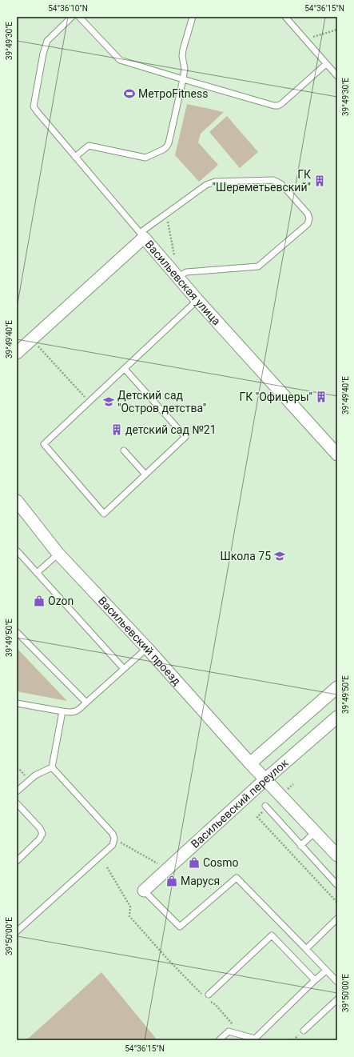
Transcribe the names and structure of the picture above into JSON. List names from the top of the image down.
{
  "streets": {
    "street": ["Васильевская улица", "Васильевский проезд", "Васильевский переулок"]
  },
  "crossings": [
    ["Васильевский проезд", "Васильевский переулок"]
  ],
  "places": {
    "sports": ["МетроFitness"],
    "building": ["ГК \"Шереметьевский\"", "ГК \"Офицеры\"", "детский сад №21"],
    "school or university": ["Детский сад \"Остров детства\"", "Школа 75"],
    "shop": ["Ozon", "Cosmo", "Маруся"]
  },
  "coordinates": [
    "54°36'10\"N",
    "54°36'15\"N",
    "39°49'30\"E",
    "39°49'40\"E",
    "39°49'50\"E",
    "39°50'00\"E"
  ]
}
